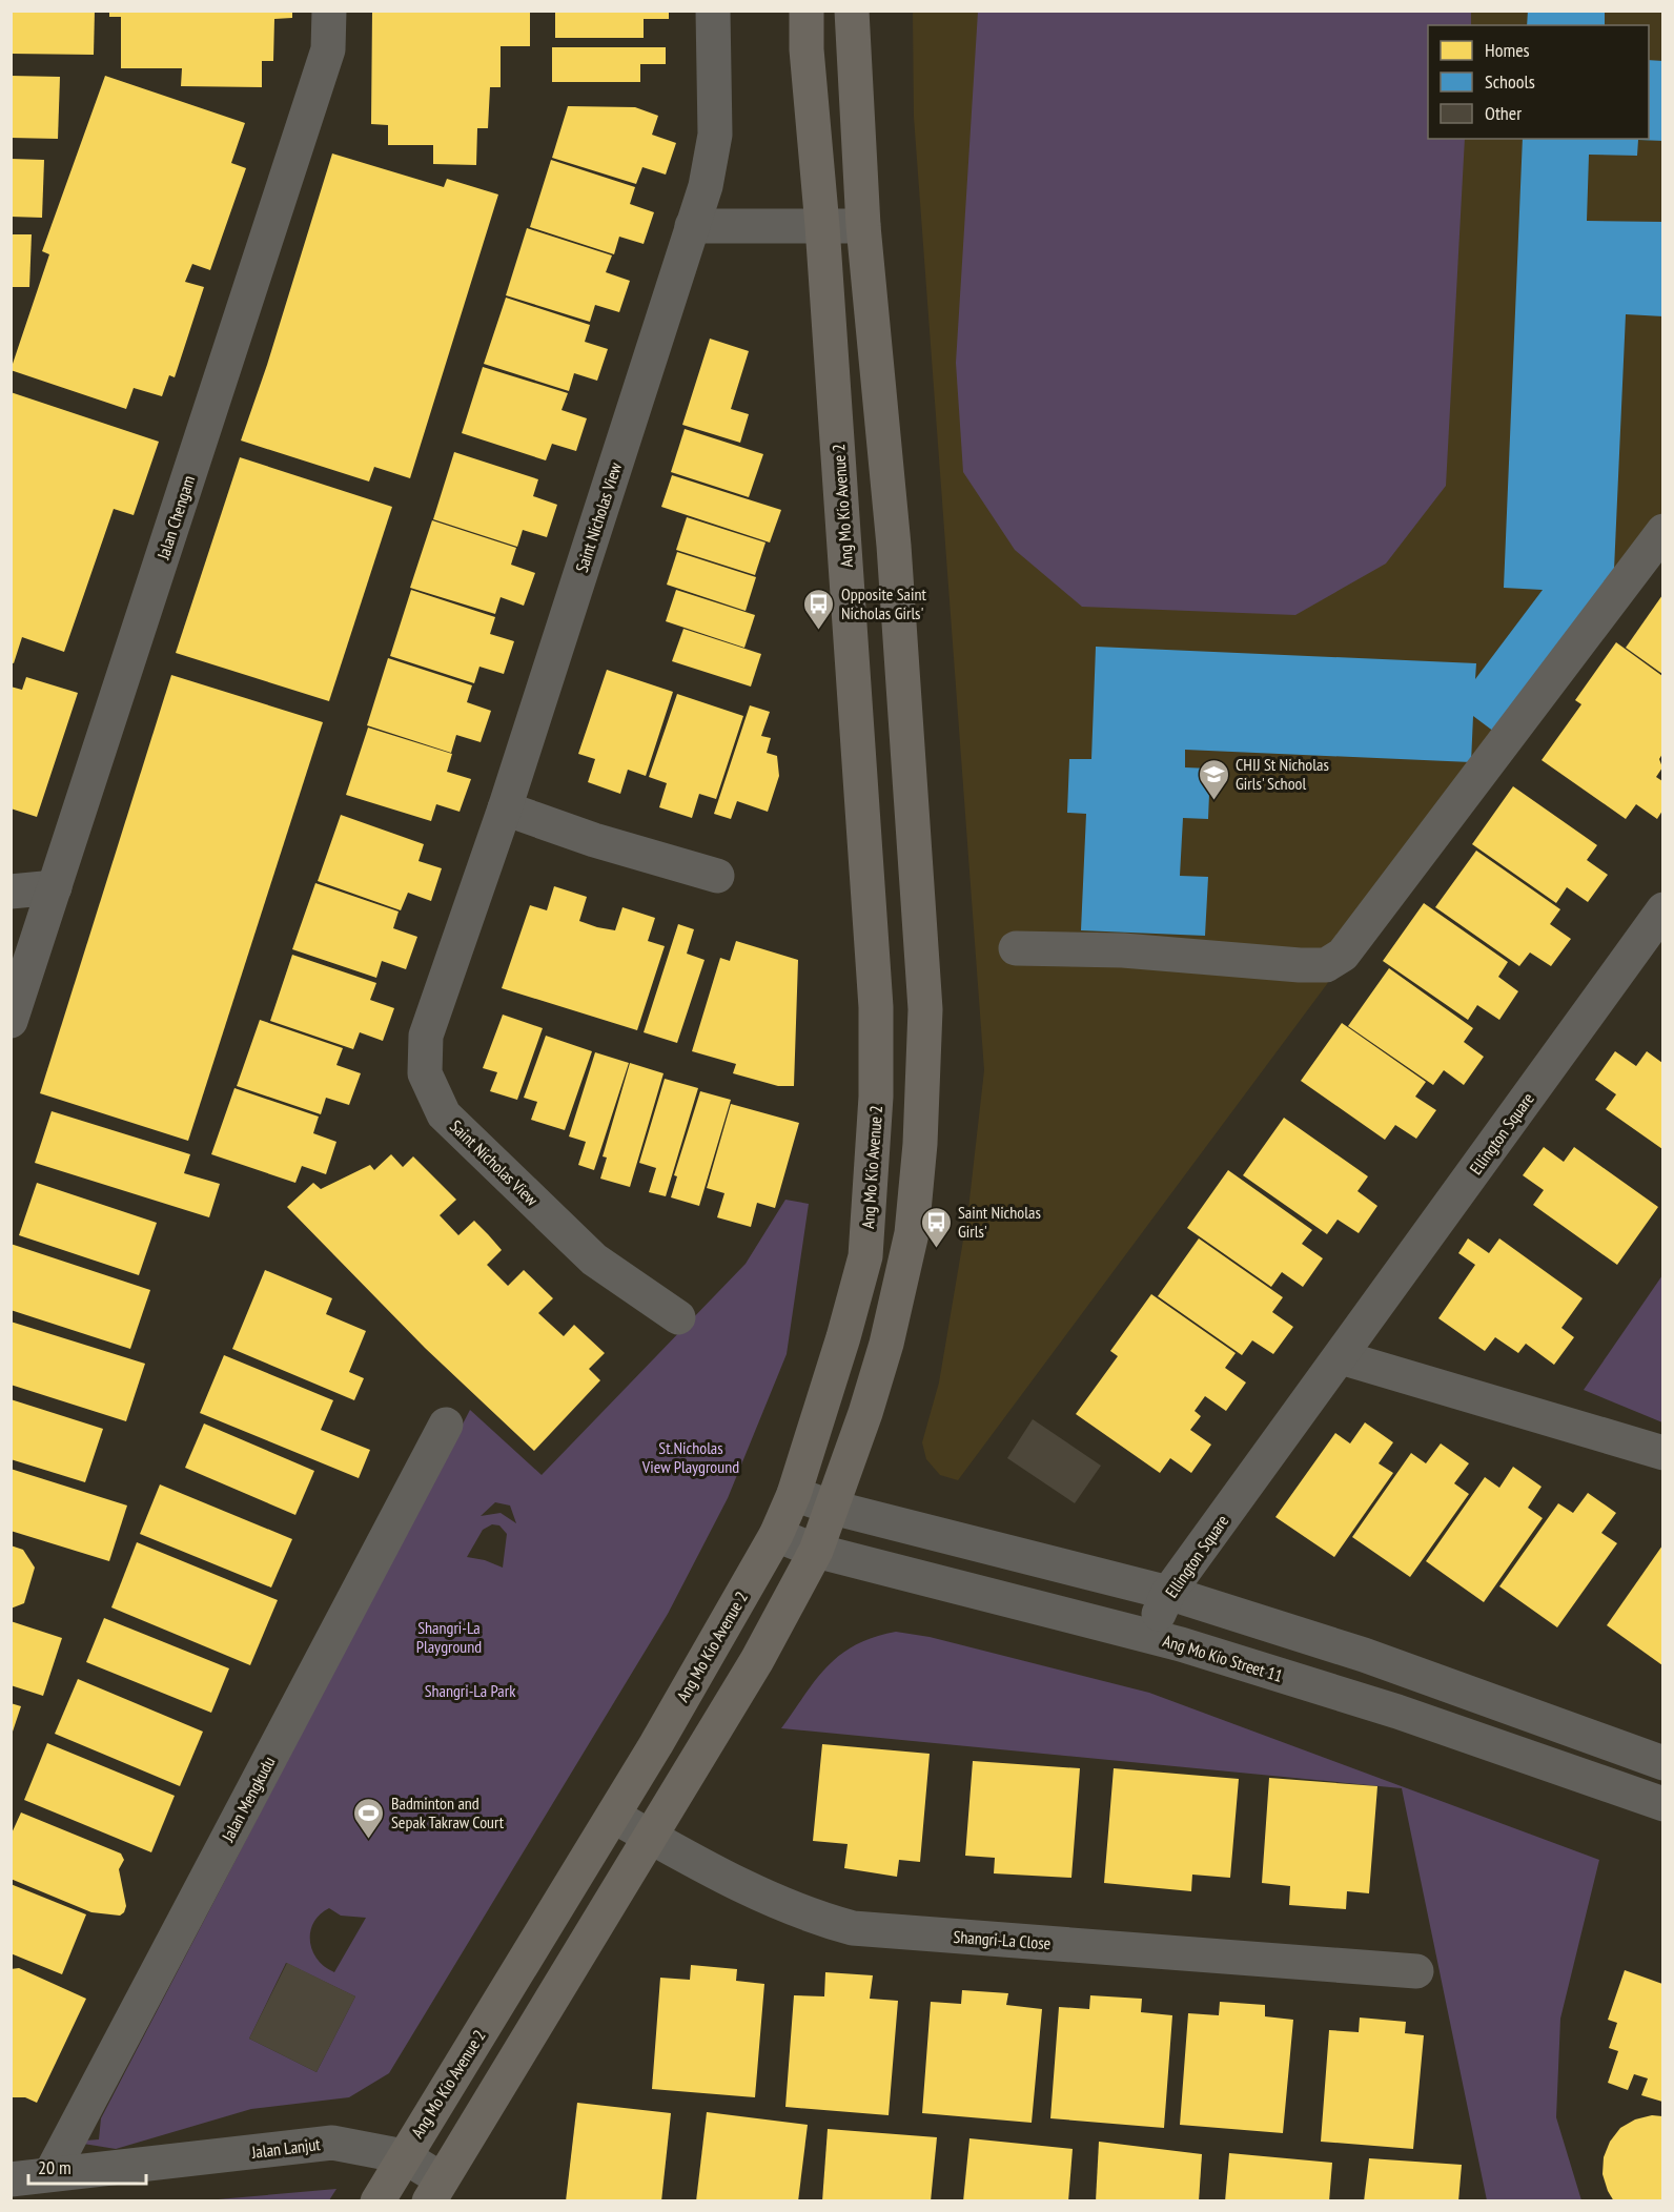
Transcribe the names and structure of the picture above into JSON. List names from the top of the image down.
{
  "streets": {
    "main road": ["Ang Mo Kio Avenue 2"],
    "street": [
      "Jalan Chengam",
      "Saint Nicholas View",
      "Ellington Square",
      "Ang Mo Kio Street 11",
      "Jalan Mengkudu",
      "Shangri-La Close",
      "Jalan Lanjut"
    ]
  },
  "crossings": [
    ["Ang Mo Kio Avenue 2", "Ang Mo Kio Street 11"],
    ["Ang Mo Kio Avenue 2", "Shangri-La Close"],
    ["Ang Mo Kio Avenue 2", "Jalan Lanjut"],
    ["Ellington Square", "Ang Mo Kio Street 11"],
    ["Jalan Mengkudu", "Jalan Lanjut"]
  ],
  "parks": ["St.Nicholas View Playground", "Shangri-La Playground", "Shangri-La Park"],
  "places": {
    "bus stop": ["Opposite Saint Nicholas Girls'", "Saint Nicholas Girls'"],
    "school or university": ["CHIJ St Nicholas Girls' School"],
    "sports": ["Badminton and Sepak Takraw Court"]
  },
  "legend": ["Homes", "Schools", "Other"],
  "scale_bar": "20 m"
}
